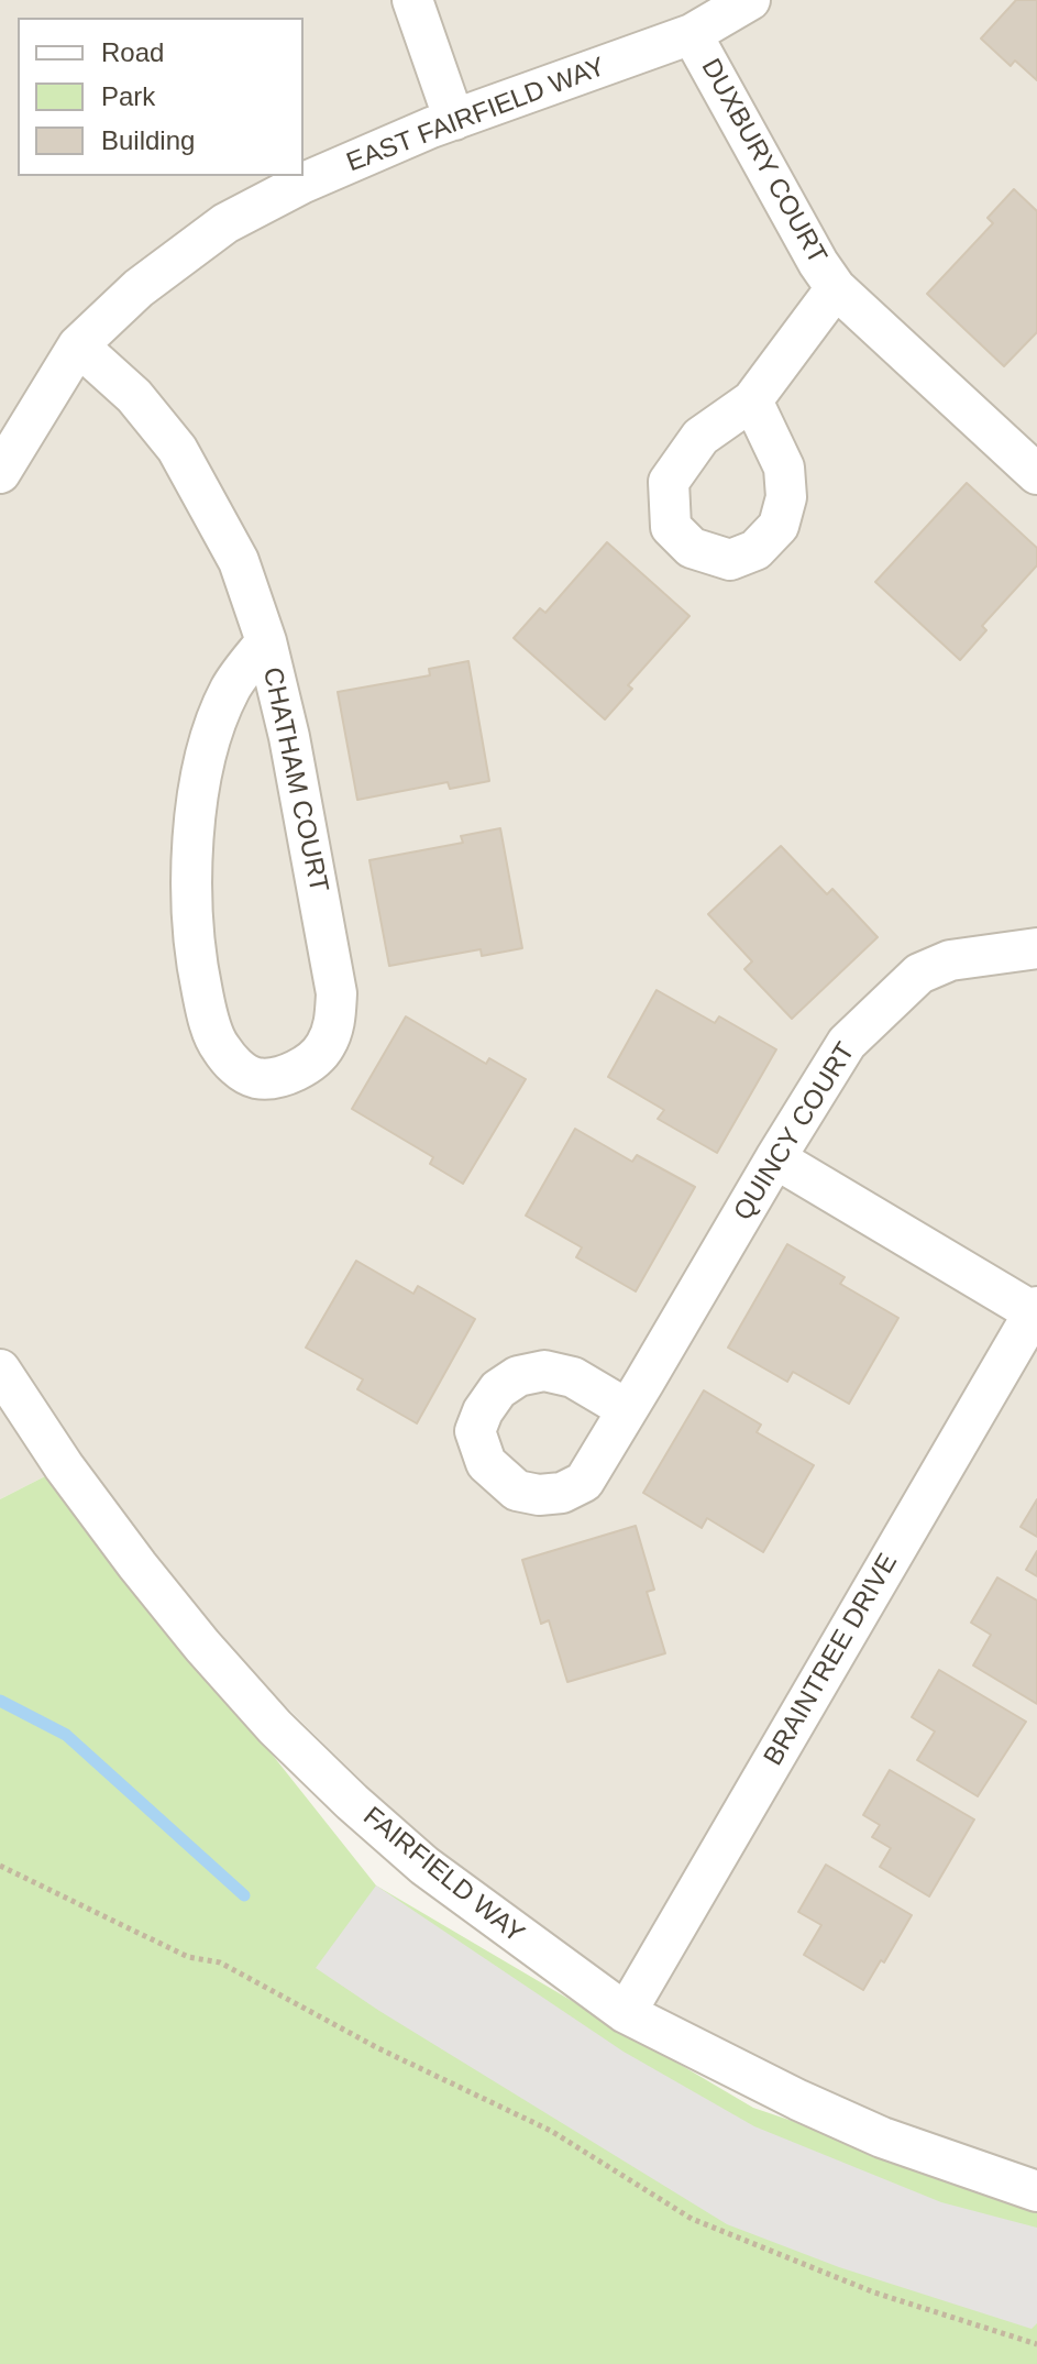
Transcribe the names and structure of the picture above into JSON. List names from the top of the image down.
{
  "streets": {
    "street": [
      "EAST FAIRFIELD WAY",
      "DUXBURY COURT",
      "CHATHAM COURT",
      "QUINCY COURT",
      "BRAINTREE DRIVE",
      "FAIRFIELD WAY"
    ]
  },
  "crossings": [
    ["EAST FAIRFIELD WAY", "DUXBURY COURT"],
    ["EAST FAIRFIELD WAY", "CHATHAM COURT"],
    ["BRAINTREE DRIVE", "FAIRFIELD WAY"]
  ],
  "legend": ["Road", "Park", "Building"]
}
